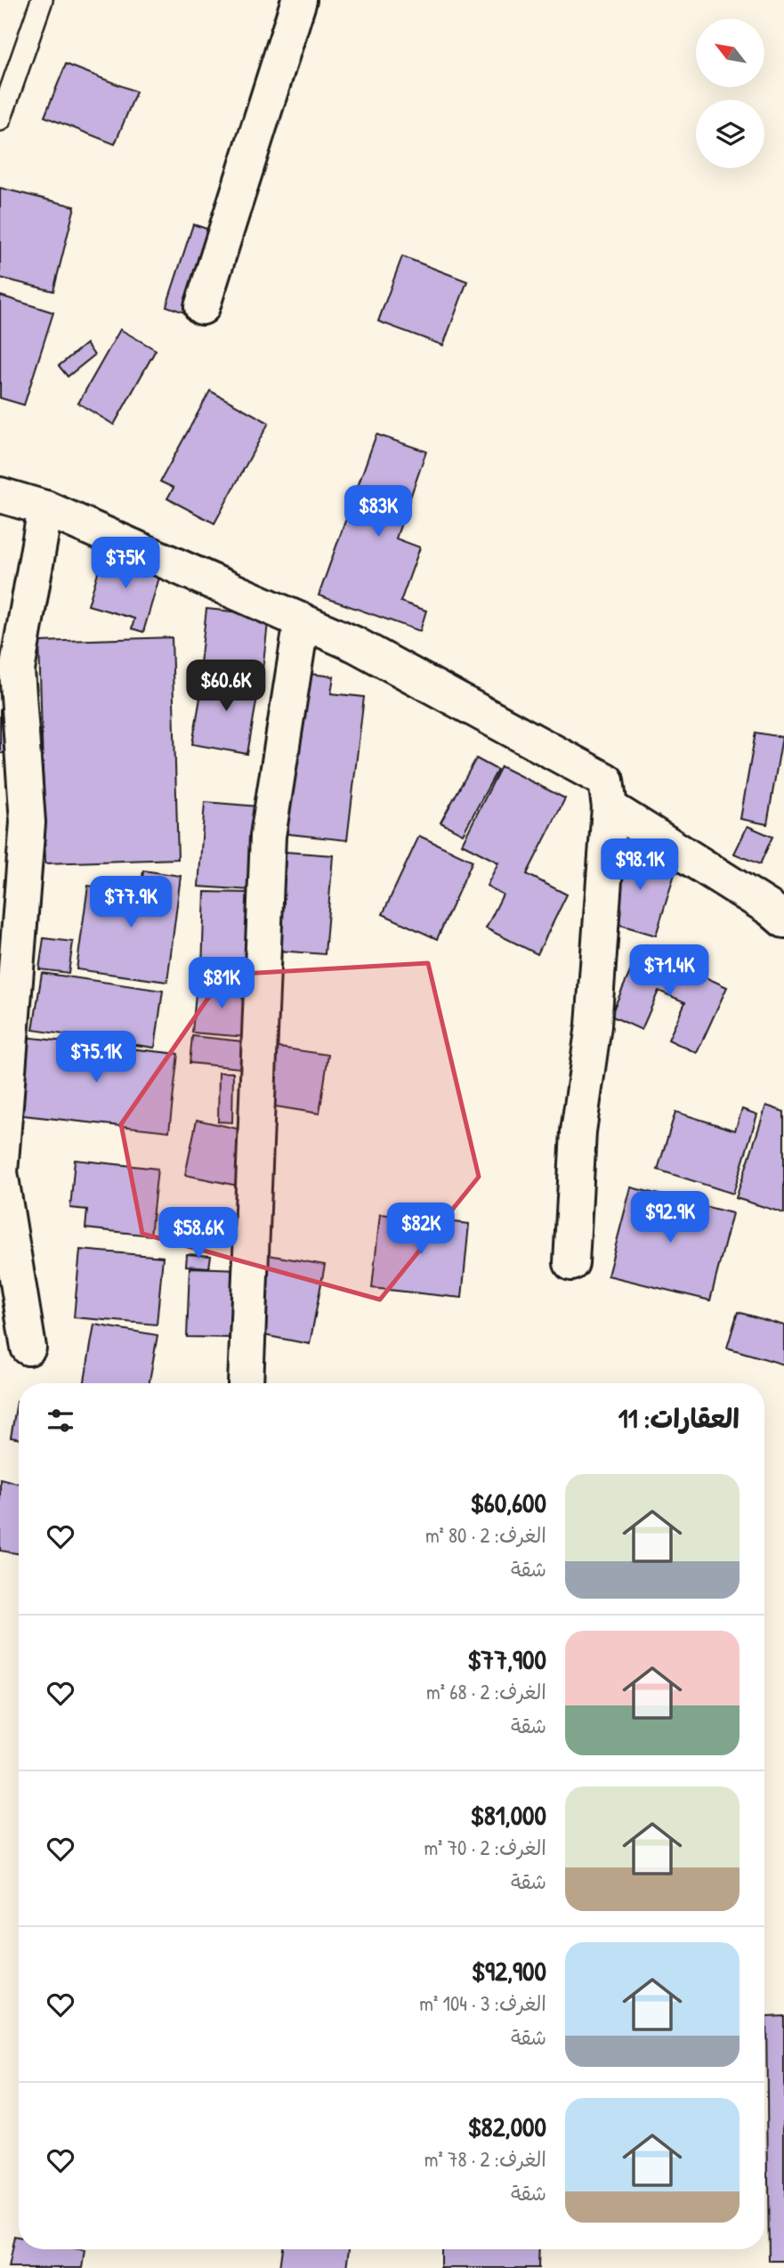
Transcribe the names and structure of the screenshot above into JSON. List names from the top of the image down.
{
  "north": "top left",
  "page": {
    "price": [
      "$83K",
      "$75K",
      "$60.6K",
      "$98.1K",
      "$77.9K",
      "$71.4K",
      "$81K",
      "$75.1K",
      "$92.9K",
      "$82K",
      "$58.6K"
    ],
    "heading": "العقارات: 11",
    "list": [
      {
        "name": "$60,600",
        "note": "الغرف: 2 · 80 m² · شقة"
      },
      {
        "name": "$77,900",
        "note": "الغرف: 2 · 68 m² · شقة"
      },
      {
        "name": "$81,000",
        "note": "الغرف: 2 · 70 m² · شقة"
      },
      {
        "name": "$92,900",
        "note": "الغرف: 3 · 104 m² · شقة"
      },
      {
        "name": "$82,000",
        "note": "الغرف: 2 · 78 m² · شقة"
      }
    ]
  }
}
